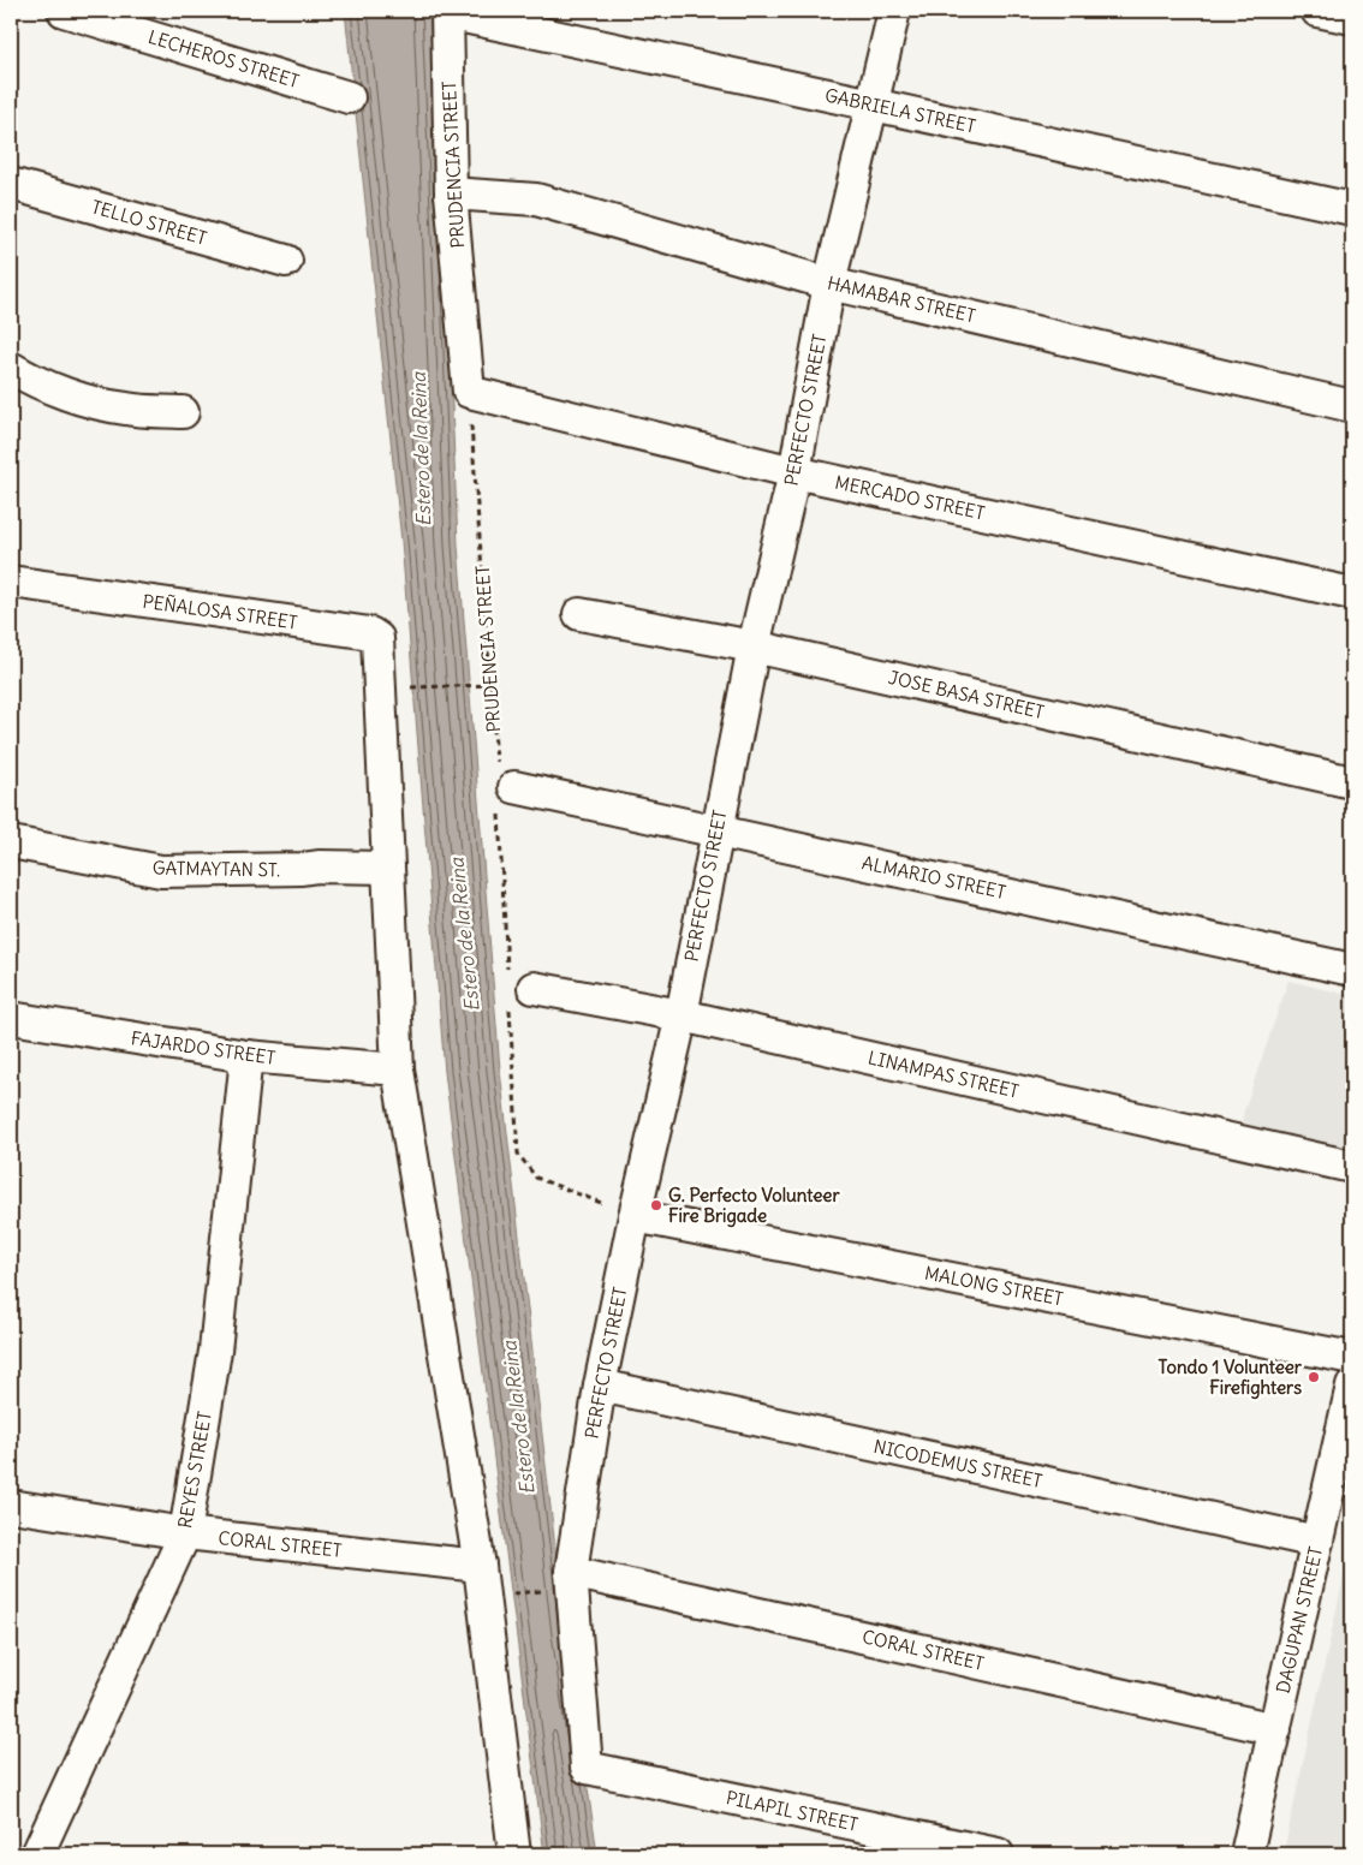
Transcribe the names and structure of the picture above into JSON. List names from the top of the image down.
{
  "streets": {
    "street": [
      "LECHEROS STREET",
      "GABRIELA STREET",
      "PRUDENCIA STREET",
      "TELLO STREET",
      "HAMABAR STREET",
      "PERFECTO STREET",
      "MERCADO STREET",
      "PEÑALOSA STREET",
      "JOSE BASA STREET",
      "GATMAYTAN ST.",
      "ALMARIO STREET",
      "FAJARDO STREET",
      "LINAMPAS STREET",
      "MALONG STREET",
      "NICODEMUS STREET",
      "REYES STREET",
      "CORAL STREET",
      "DAGUPAN STREET",
      "PILAPIL STREET"
    ]
  },
  "crossings": [
    ["GABRIELA STREET", "PRUDENCIA STREET"],
    ["GABRIELA STREET", "PERFECTO STREET"],
    ["PRUDENCIA STREET", "HAMABAR STREET"],
    ["PRUDENCIA STREET", "PERFECTO STREET"],
    ["PRUDENCIA STREET", "MERCADO STREET"],
    ["PRUDENCIA STREET", "ALMARIO STREET"],
    ["PRUDENCIA STREET", "LINAMPAS STREET"],
    ["PRUDENCIA STREET", "MALONG STREET"],
    ["HAMABAR STREET", "PERFECTO STREET"],
    ["PERFECTO STREET", "MERCADO STREET"],
    ["PERFECTO STREET", "JOSE BASA STREET"],
    ["PERFECTO STREET", "ALMARIO STREET"],
    ["PERFECTO STREET", "LINAMPAS STREET"],
    ["PERFECTO STREET", "MALONG STREET"],
    ["PERFECTO STREET", "NICODEMUS STREET"],
    ["PERFECTO STREET", "CORAL STREET"],
    ["PERFECTO STREET", "PILAPIL STREET"],
    ["FAJARDO STREET", "REYES STREET"],
    ["NICODEMUS STREET", "DAGUPAN STREET"],
    ["REYES STREET", "CORAL STREET"],
    ["CORAL STREET", "DAGUPAN STREET"]
  ],
  "water": ["Estero de la Reina"],
  "places": ["G. Perfecto Volunteer Fire Brigade", "Tondo 1 Volunteer Firefighters"]
}
